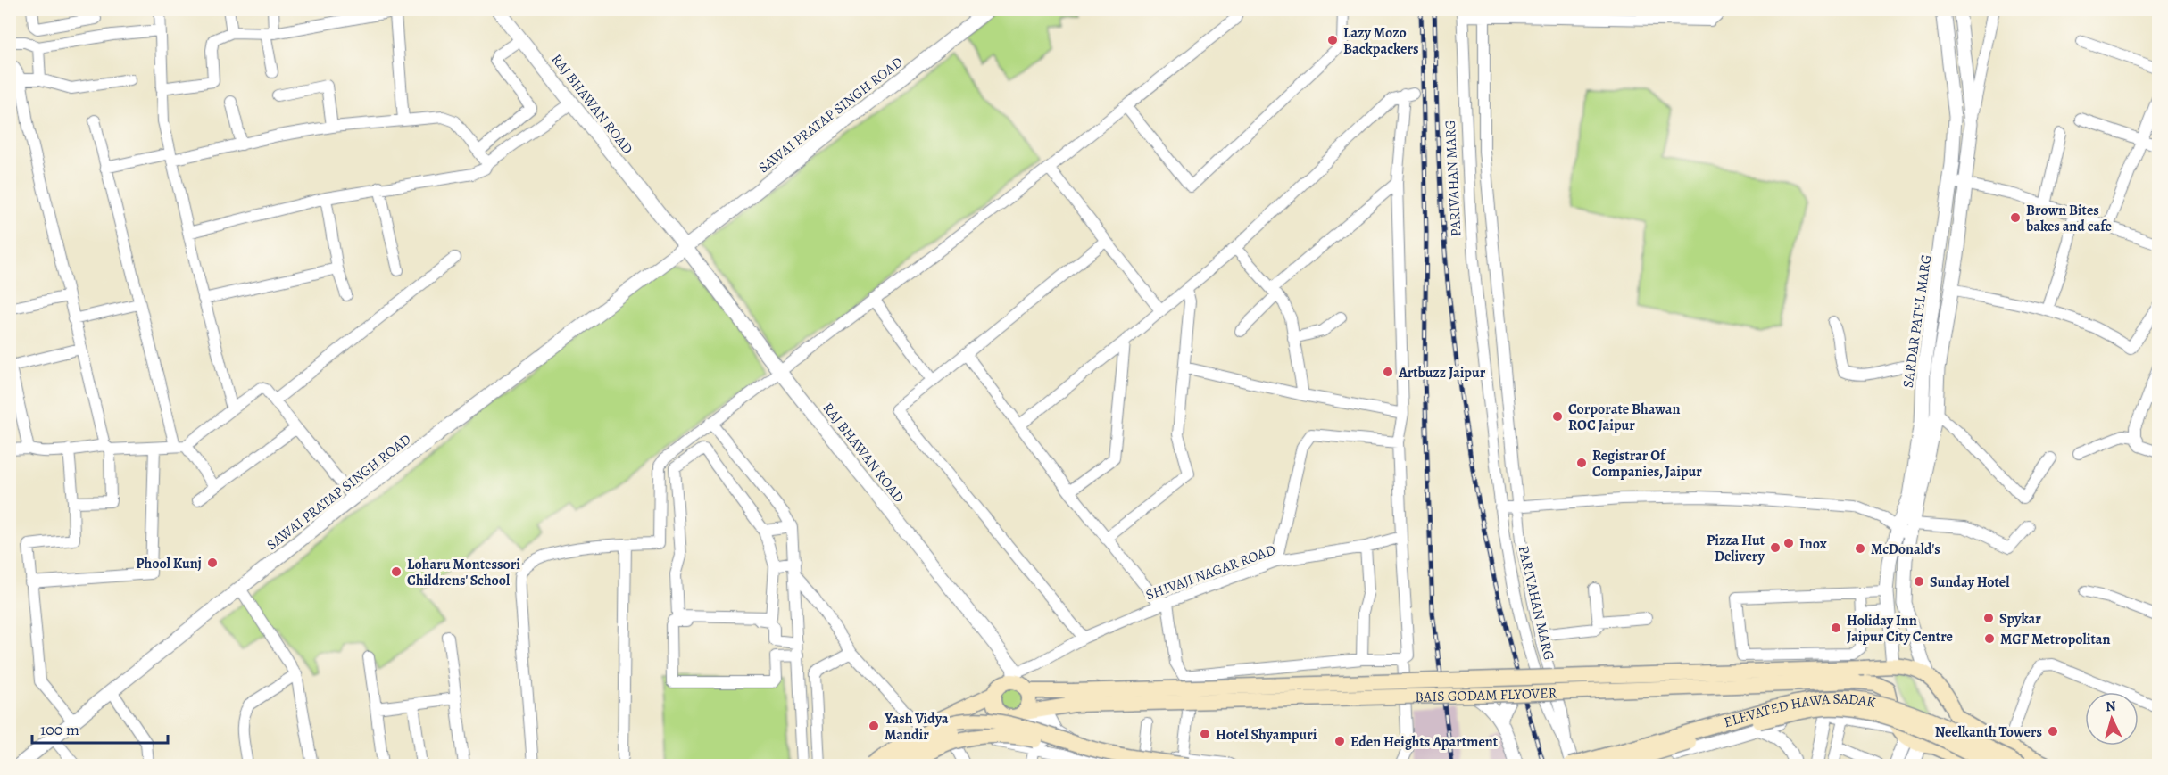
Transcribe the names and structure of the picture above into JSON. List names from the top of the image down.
{
  "streets": {
    "main road": ["BAIS GODAM FLYOVER", "ELEVATED HAWA SADAK"],
    "street": [
      "RAJ BHAWAN ROAD",
      "SAWAI PRATAP SINGH ROAD",
      "PARIVAHAN MARG",
      "SARDAR PATEL MARG",
      "SHIVAJI NAGAR ROAD"
    ]
  },
  "crossings": [
    ["RAJ BHAWAN ROAD", "SAWAI PRATAP SINGH ROAD"],
    ["RAJ BHAWAN ROAD", "SHIVAJI NAGAR ROAD"],
    ["RAJ BHAWAN ROAD", "BAIS GODAM FLYOVER"],
    ["SARDAR PATEL MARG", "BAIS GODAM FLYOVER"],
    ["SHIVAJI NAGAR ROAD", "BAIS GODAM FLYOVER"]
  ],
  "places": [
    "Lazy Mozo Backpackers",
    "Brown Bites bakes and cafe",
    "Artbuzz Jaipur",
    "Corporate Bhawan ROC Jaipur",
    "Registrar Of Companies, Jaipur",
    "Inox",
    "Pizza Hut Delivery",
    "McDonald's",
    "Phool Kunj",
    "Loharu Montessori Childrens' School",
    "Sunday Hotel",
    "Spykar",
    "Holiday Inn Jaipur City Centre",
    "MGF Metropolitan",
    "Yash Vidya Mandir",
    "Neelkanth Towers",
    "Hotel Shyampuri",
    "Eden Heights Apartment"
  ],
  "scale_bar": "100 m",
  "north": "top"
}
